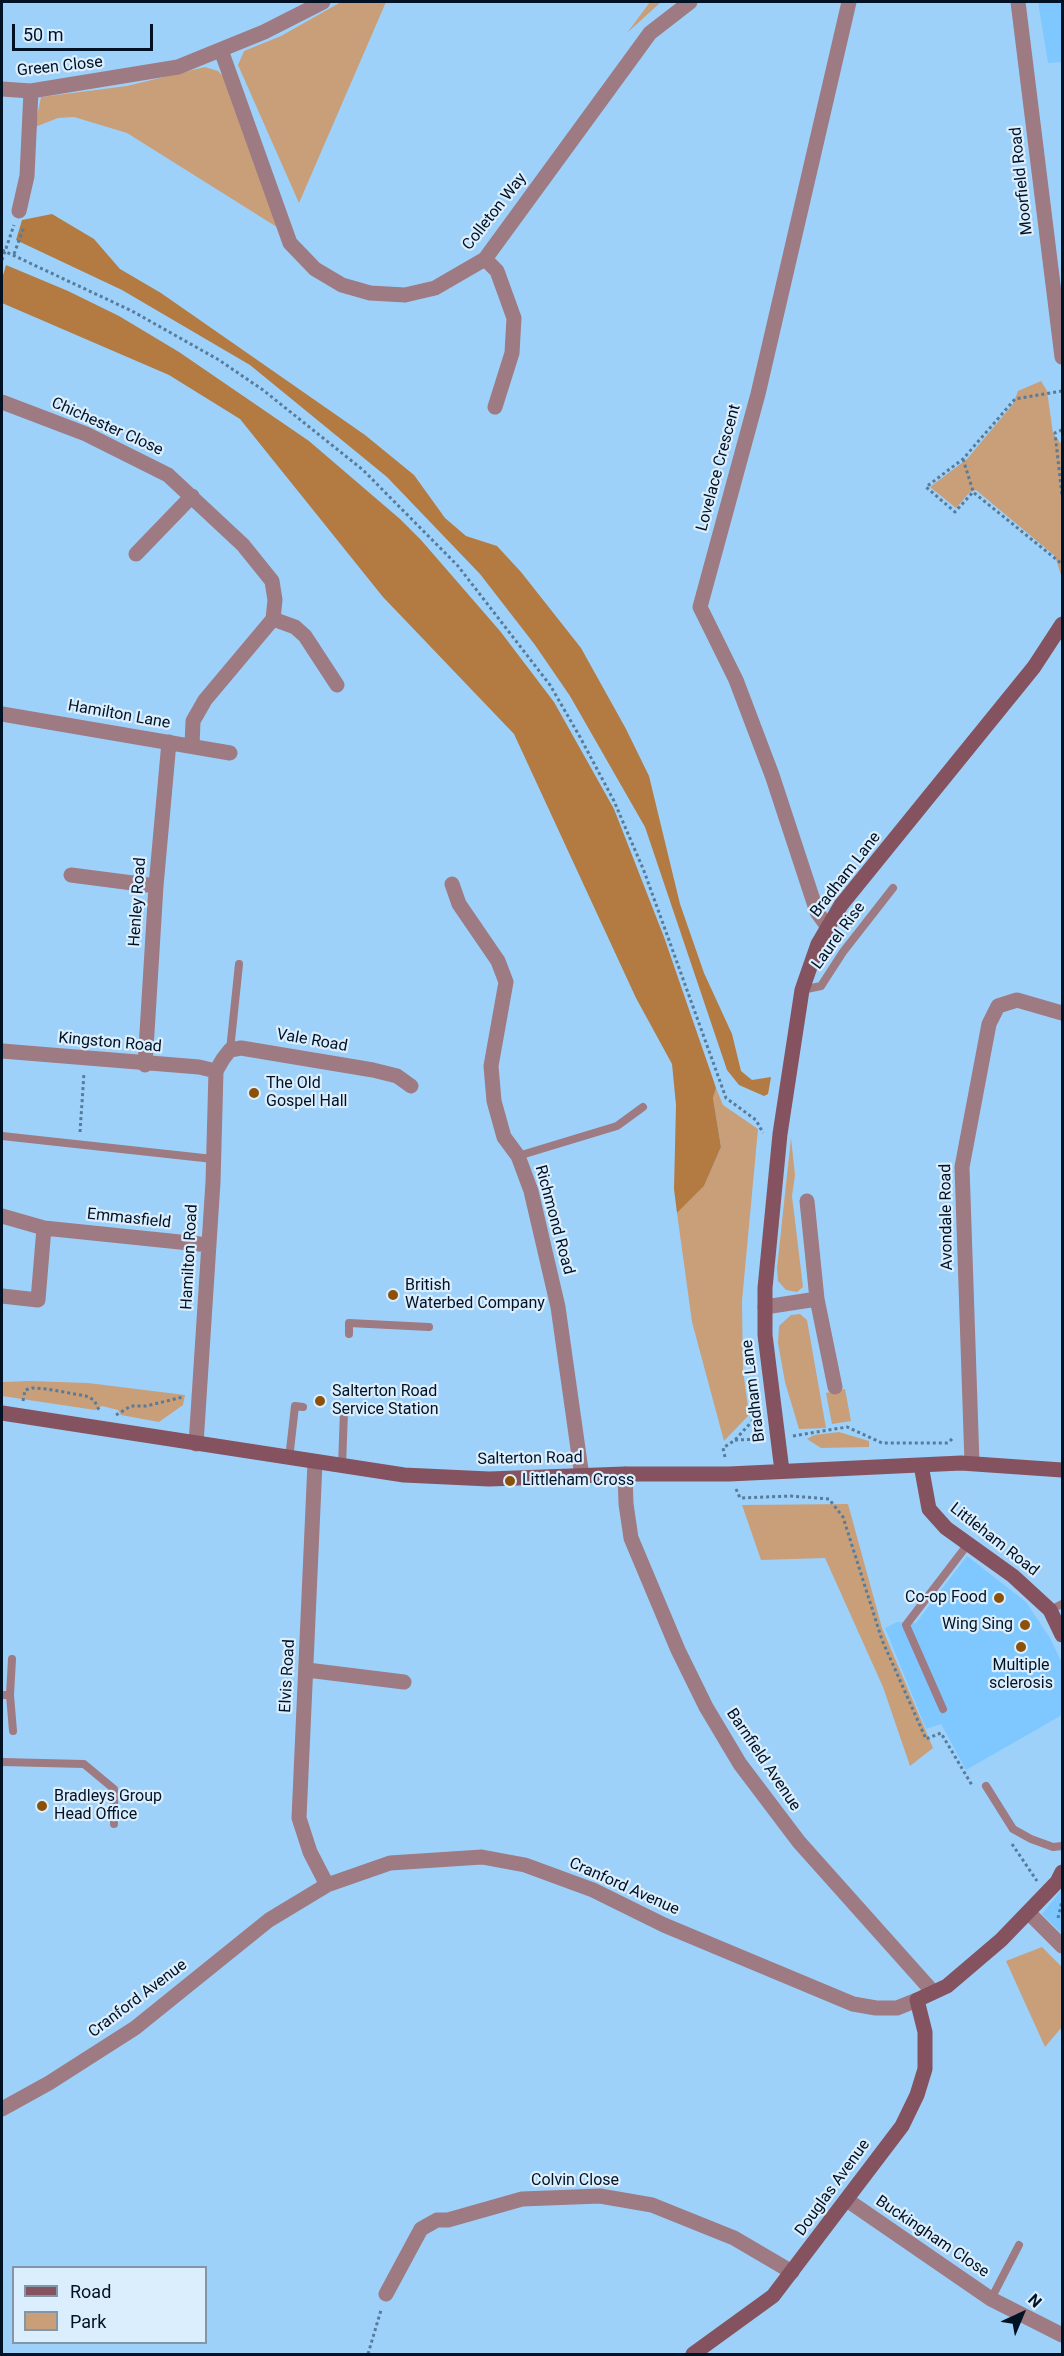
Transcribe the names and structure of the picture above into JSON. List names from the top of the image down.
{
  "streets": {
    "street": [
      "Green Close",
      "Moorfield Road",
      "Colleton Way",
      "Chichester Close",
      "Lovelace Crescent",
      "Hamilton Lane",
      "Bradham Lane",
      "Henley Road",
      "Vale Road",
      "Kingston Road",
      "Avondale Road",
      "Emmasfield",
      "Richmond Road",
      "Hamilton Road",
      "Salterton Road",
      "Littleham Road",
      "Elvis Road",
      "Barnfield Avenue",
      "Cranford Avenue",
      "Colvin Close",
      "Douglas Avenue",
      "Buckingham Close"
    ],
    "lane": ["Laurel Rise"]
  },
  "crossings": [
    ["Green Close", "Colleton Way"],
    ["Lovelace Crescent", "Bradham Lane"],
    ["Hamilton Lane", "Henley Road"],
    ["Bradham Lane", "Laurel Rise"],
    ["Bradham Lane", "Salterton Road"],
    ["Henley Road", "Kingston Road"],
    ["Kingston Road", "Hamilton Road"],
    ["Avondale Road", "Salterton Road"],
    ["Emmasfield", "Hamilton Road"],
    ["Richmond Road", "Salterton Road"],
    ["Hamilton Road", "Salterton Road"],
    ["Salterton Road", "Littleham Road"],
    ["Salterton Road", "Elvis Road"],
    ["Salterton Road", "Barnfield Avenue"],
    ["Elvis Road", "Cranford Avenue"],
    ["Barnfield Avenue", "Cranford Avenue"],
    ["Cranford Avenue", "Douglas Avenue"],
    ["Colvin Close", "Douglas Avenue"],
    ["Douglas Avenue", "Buckingham Close"]
  ],
  "places": [
    "The Old Gospel Hall",
    "British Waterbed Company",
    "Salterton Road Service Station",
    "Littleham Cross",
    "Co-op Food",
    "Wing Sing",
    "Multiple sclerosis",
    "Bradleys Group Head Office"
  ],
  "legend": ["Road", "Park"],
  "scale_bar": "50 m",
  "north": "top right"
}
